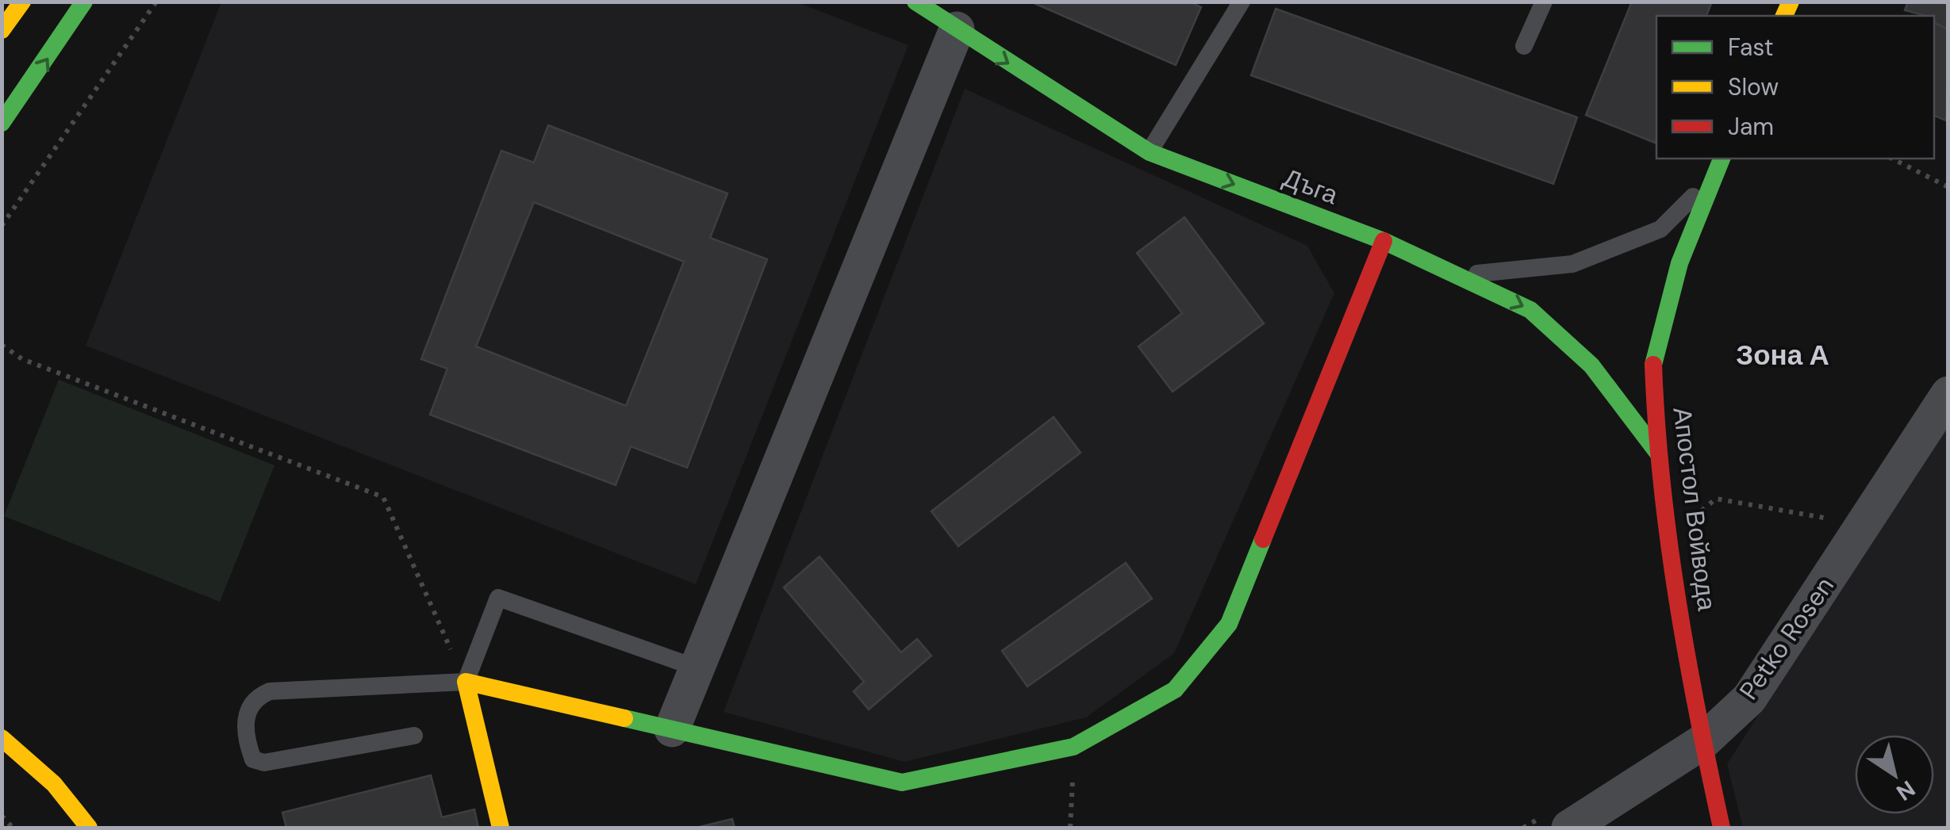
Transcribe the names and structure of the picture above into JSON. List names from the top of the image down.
{
  "streets": {
    "street": ["Дъга", "Апостол Войвода", "Petko Rosen"]
  },
  "crossings": [
    ["Дъга", "Апостол Войвода"],
    ["Апостол Войвода", "Petko Rosen"]
  ],
  "one_way": ["Дъга"],
  "districts": ["Зона А"],
  "legend": ["Fast", "Slow", "Jam"],
  "north": "bottom right"
}
